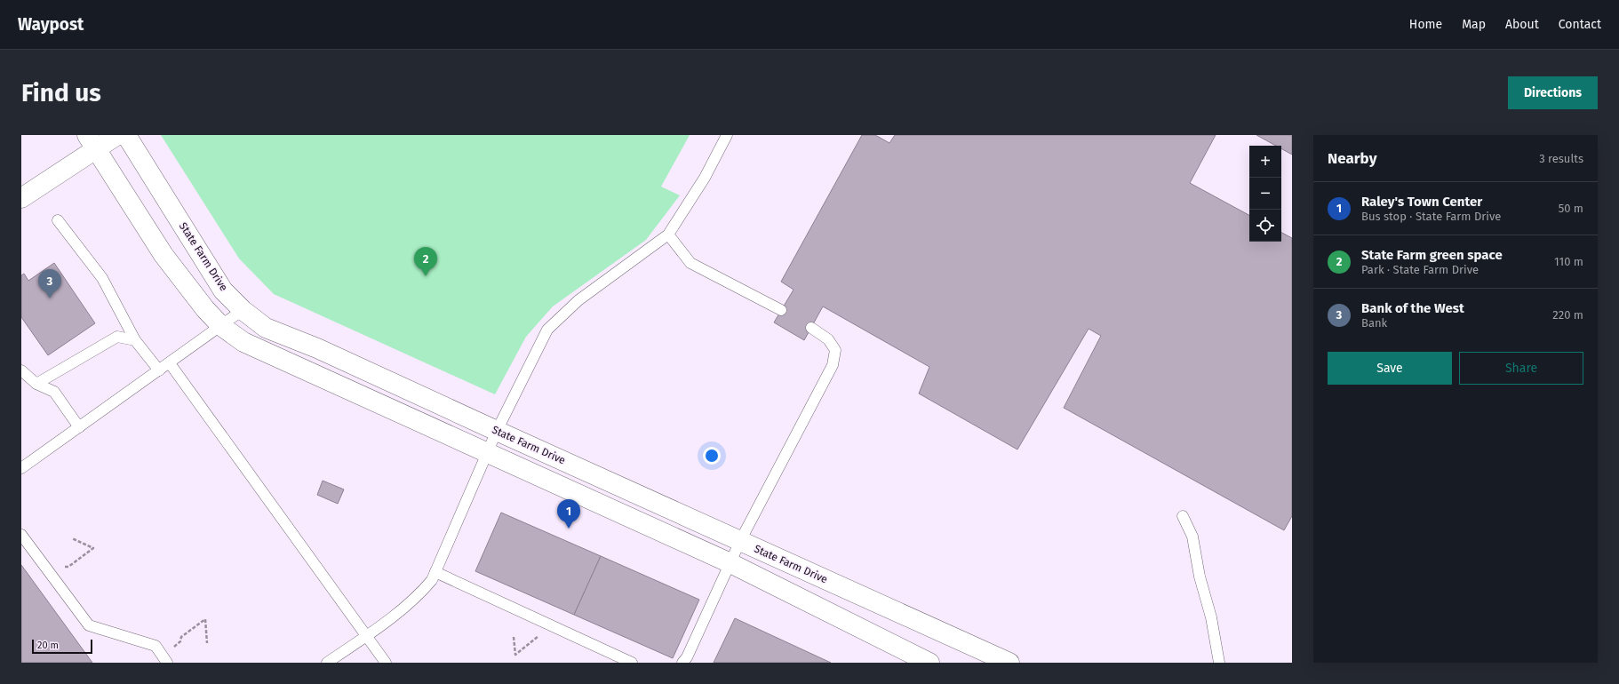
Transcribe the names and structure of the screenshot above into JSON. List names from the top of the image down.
{
  "streets": {
    "street": ["State Farm Drive"]
  },
  "scale_bar": "20 m",
  "page": {
    "header": "Waypost",
    "nav": [
      "Home",
      "Map",
      "About",
      "Contact"
    ],
    "buttons": [
      "Directions",
      ["Save", "Share"]
    ],
    "title": "Find us",
    "heading": ["Nearby", "3 results"],
    "map_buttons": ["+", "−"],
    "list": [
      {
        "mark": "1",
        "name": "Raley's Town Center",
        "note": "Bus stop · State Farm Drive",
        "value": "50 m"
      },
      {
        "mark": "2",
        "name": "State Farm green space",
        "note": "Park · State Farm Drive",
        "value": "110 m"
      },
      {
        "mark": "3",
        "name": "Bank of the West",
        "note": "Bank",
        "value": "220 m"
      }
    ],
    "pins": ["2", "3", "1"],
    "scale": "20 m"
  }
}
